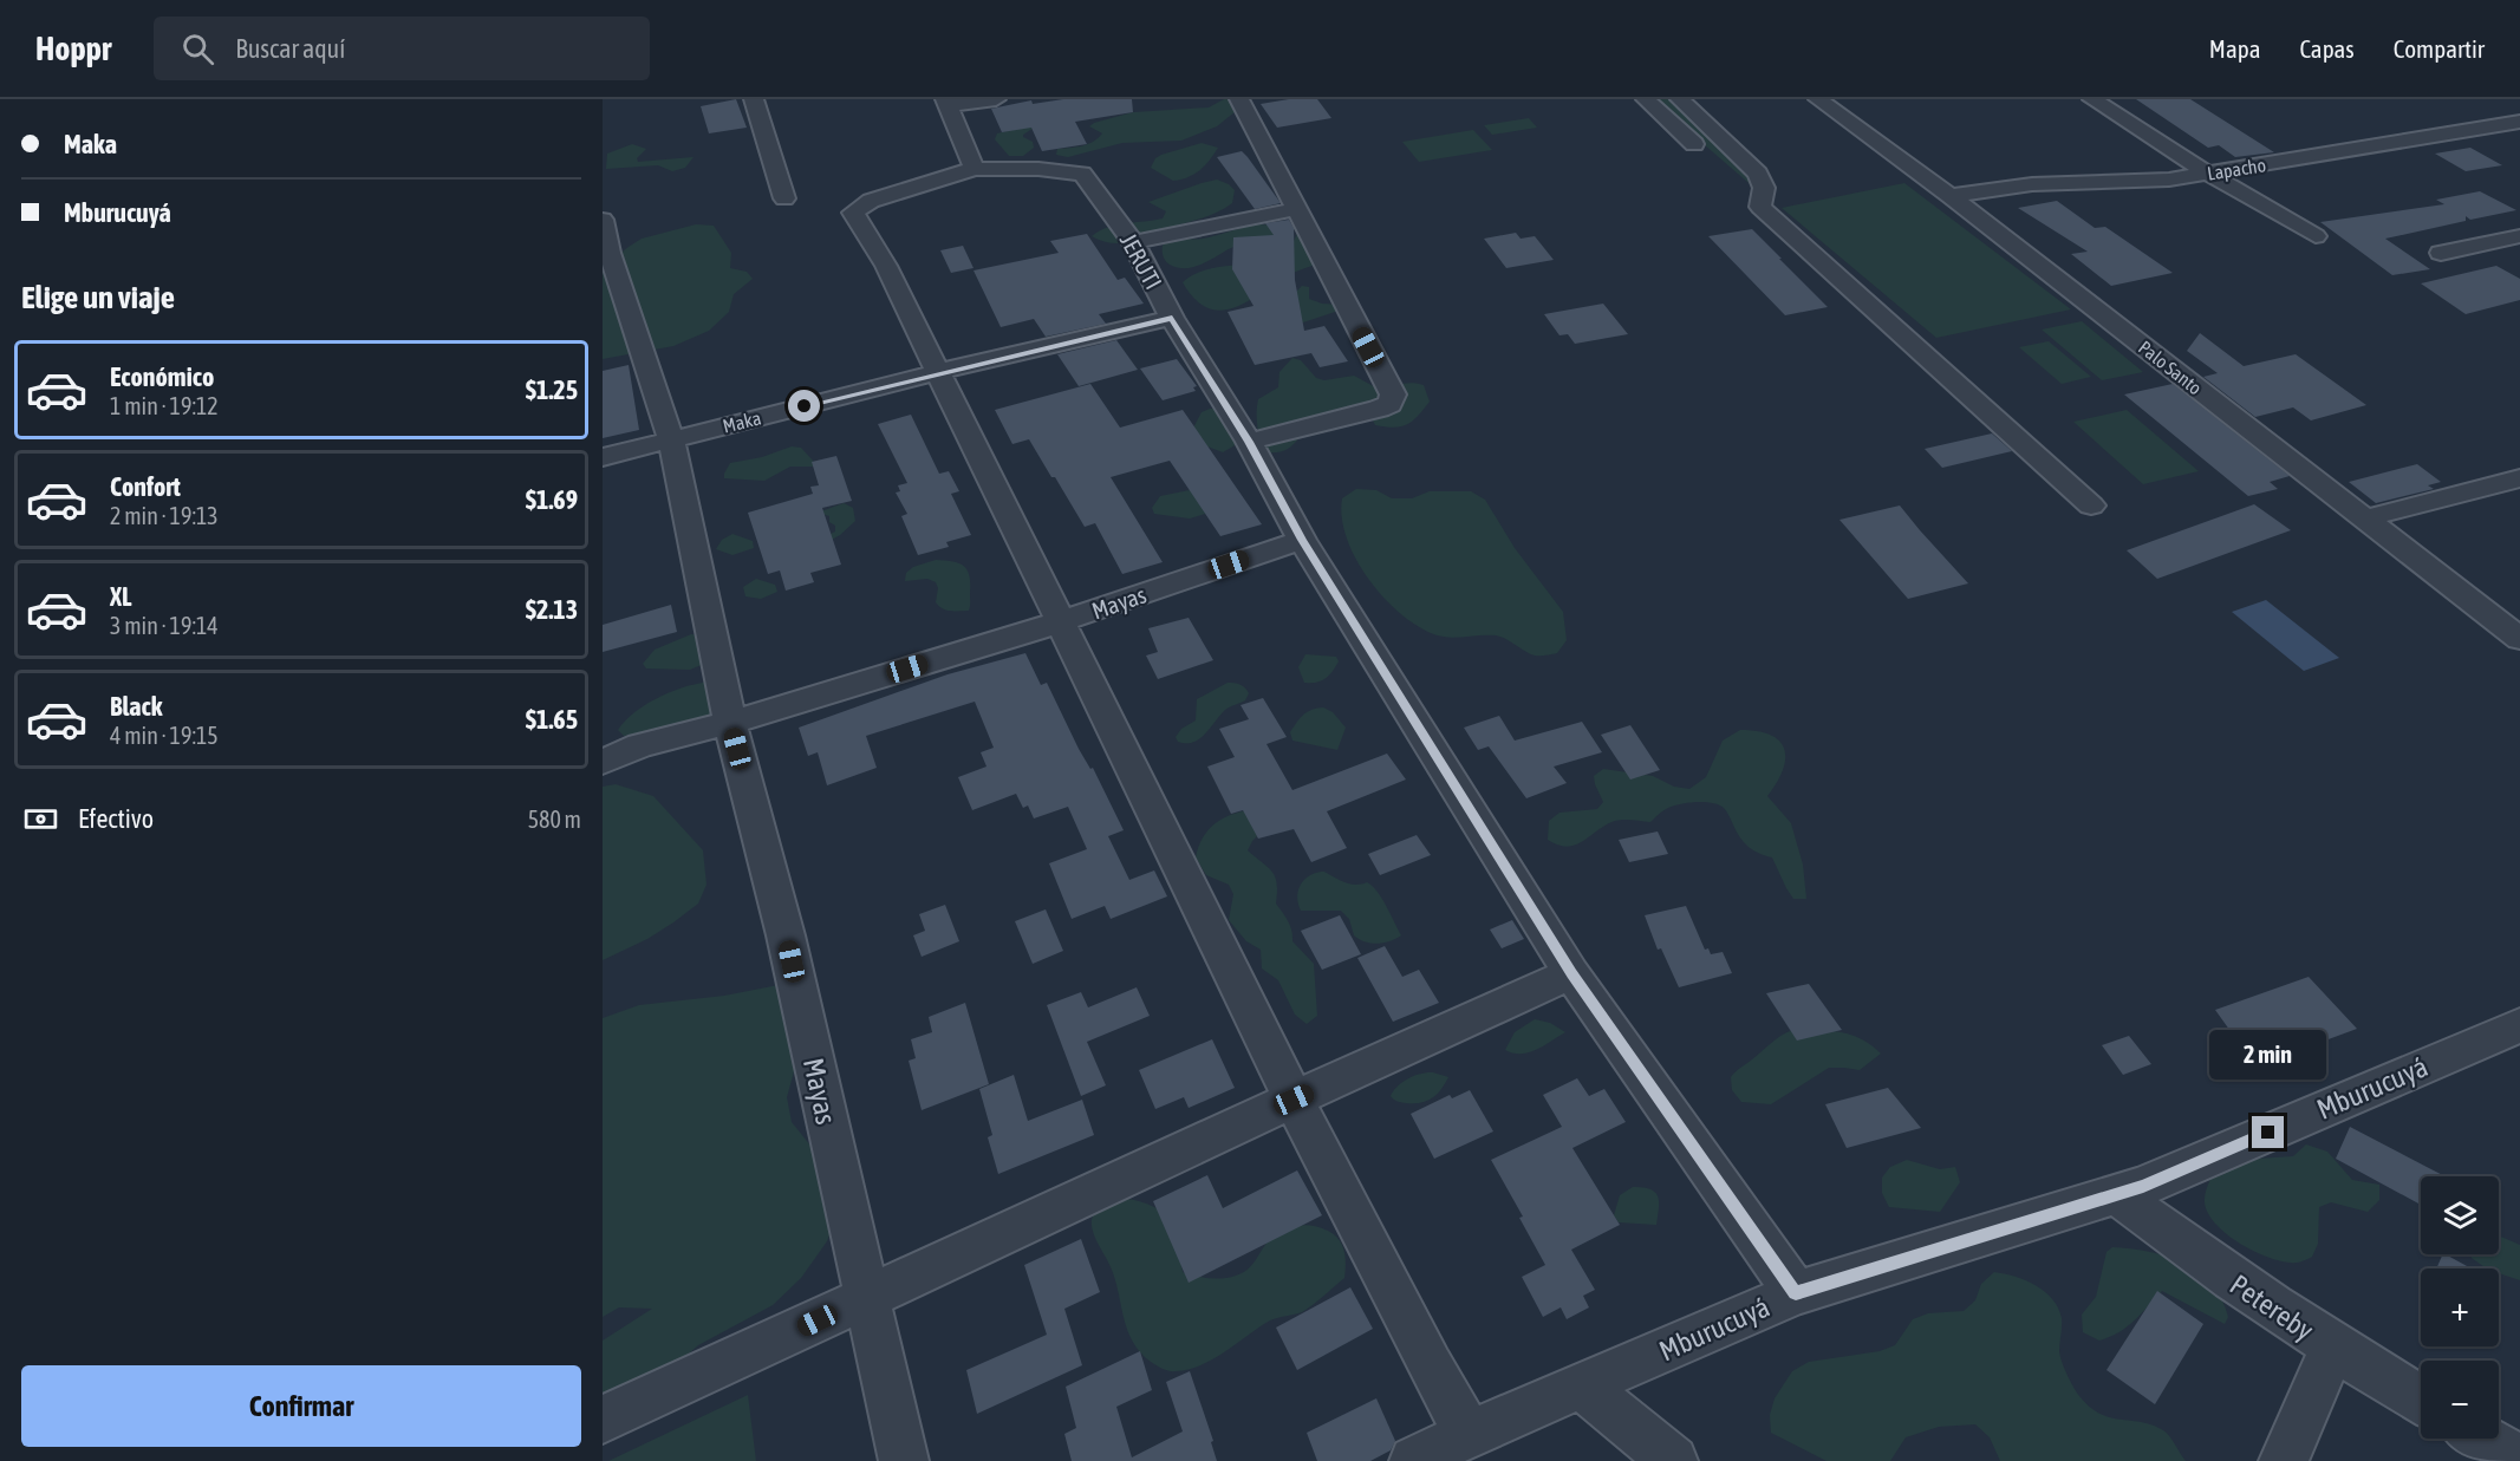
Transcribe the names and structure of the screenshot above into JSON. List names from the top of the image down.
{
  "streets": {
    "street": [
      "Lapacho",
      "JERUTI",
      "Palo Santo",
      "Maka",
      "Mayas",
      "Mburucuyá",
      "Petereby"
    ]
  },
  "crossings": [
    ["Lapacho", "Palo Santo"],
    ["JERUTI", "Maka"],
    ["JERUTI", "Mayas"],
    ["JERUTI", "Mburucuyá"],
    ["Maka", "Mayas"],
    ["Mburucuyá", "Petereby"]
  ],
  "page": {
    "header": "Hoppr",
    "search": "Buscar aquí",
    "nav": ["Mapa", "Capas", "Compartir"],
    "banner": ["Maka", "Mburucuyá"],
    "heading": "Elige un viaje",
    "list": [
      {
        "name": "Económico",
        "note": "1 min · 19:12",
        "value": "$1.25"
      },
      {
        "name": "Confort",
        "note": "2 min · 19:13",
        "value": "$1.69"
      },
      {
        "name": "XL",
        "note": "3 min · 19:14",
        "value": "$2.13"
      },
      {
        "name": "Black",
        "note": "4 min · 19:15",
        "value": "$1.65"
      }
    ],
    "pay": ["Efectivo", "580 m"],
    "bubble": "2 min",
    "map_buttons": ["+", "−"],
    "buttons": "Confirmar"
  }
}
